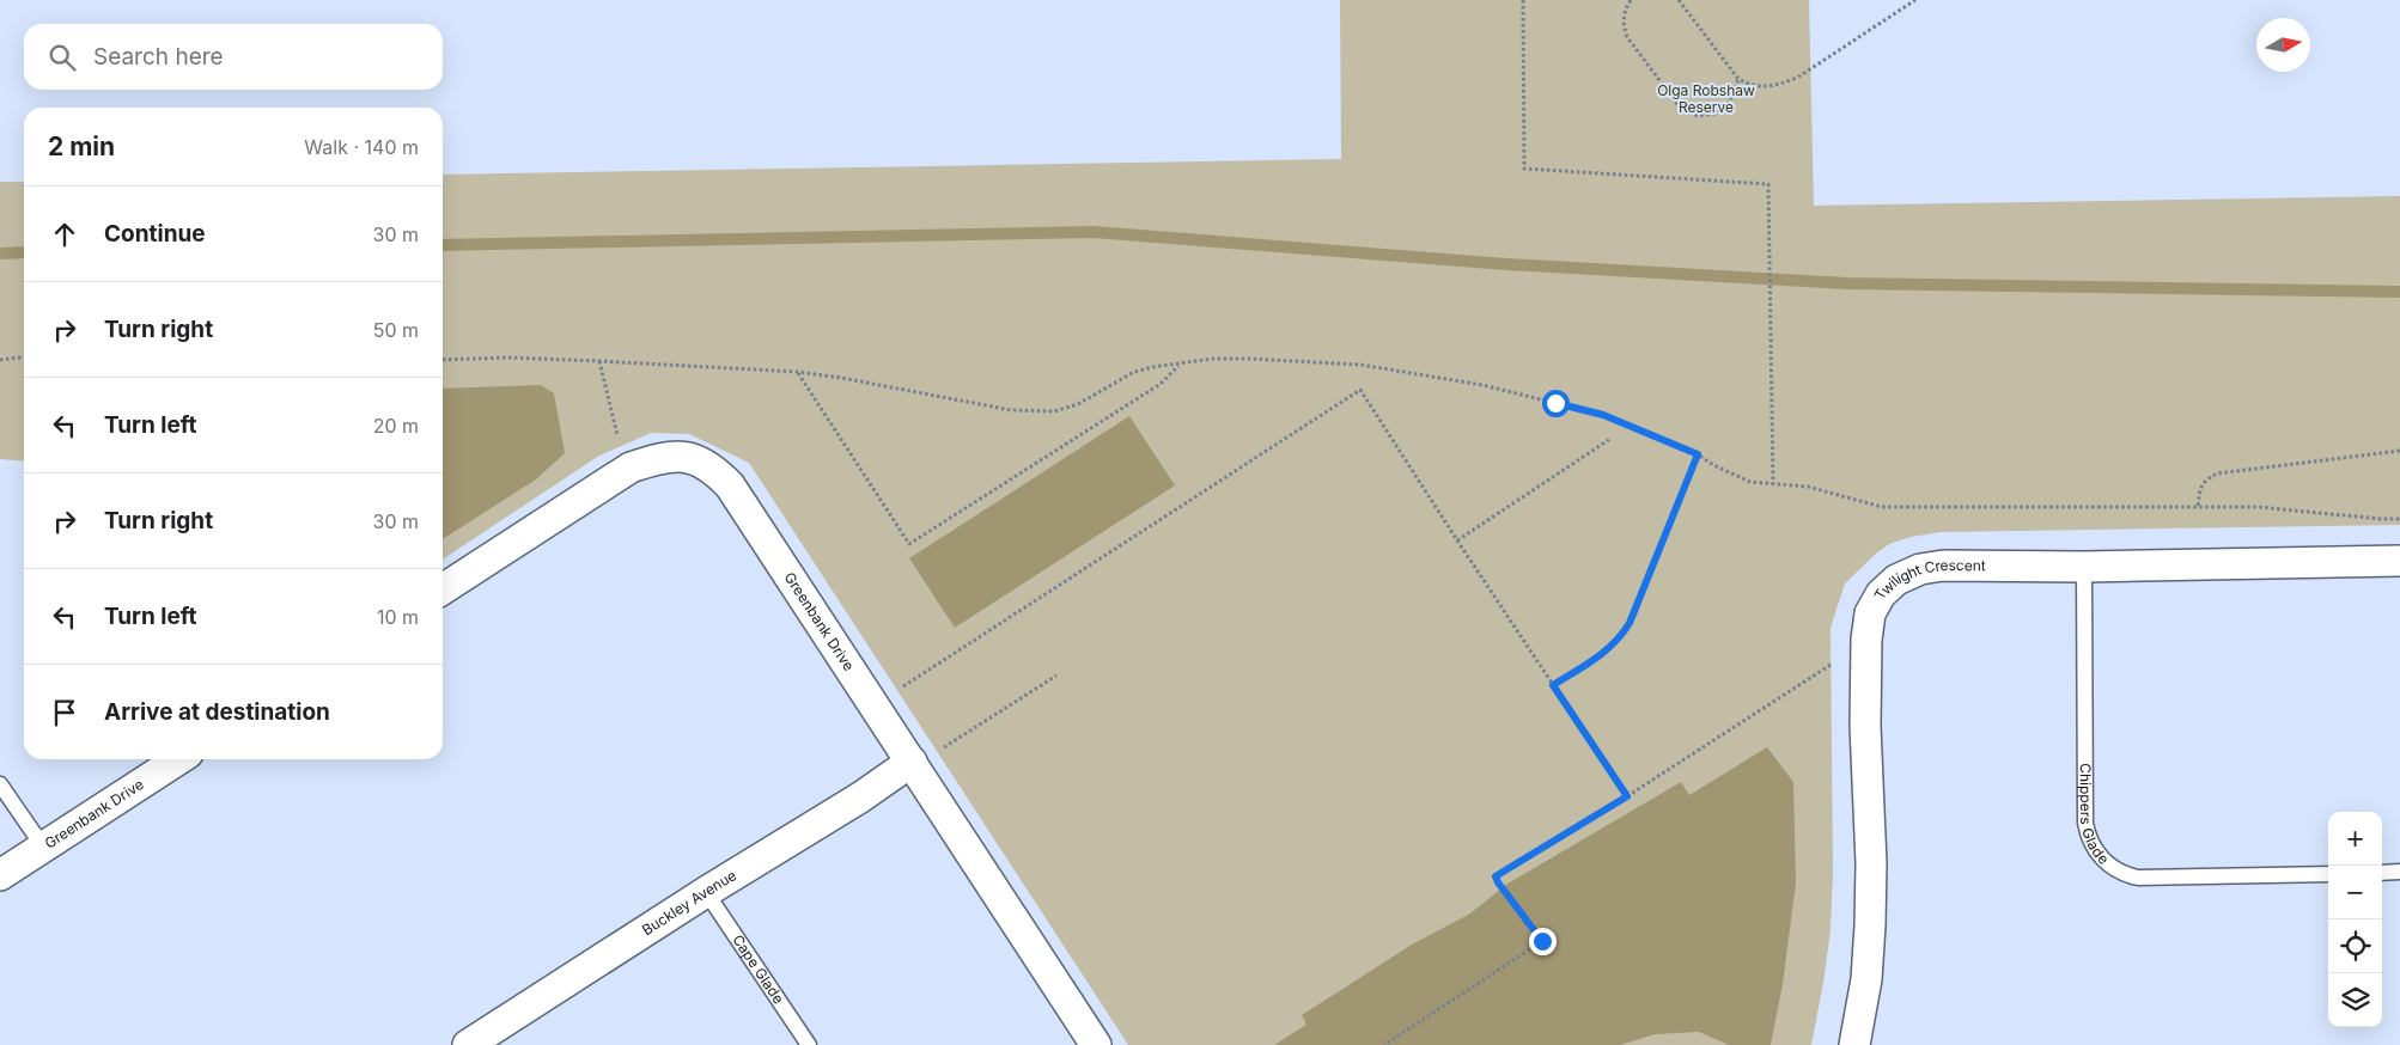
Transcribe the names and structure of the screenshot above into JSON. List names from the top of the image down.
{
  "streets": {
    "street": ["Twilight Crescent", "Greenbank Drive", "Buckley Avenue"],
    "lane": ["Chippers Glade", "Cape Glade"]
  },
  "crossings": [
    ["Twilight Crescent", "Chippers Glade"],
    ["Greenbank Drive", "Buckley Avenue"],
    ["Buckley Avenue", "Cape Glade"]
  ],
  "parks": ["Olga Robshaw Reserve"],
  "north": "right",
  "page": {
    "search": "Search here",
    "heading": ["2 min", "Walk · 140 m"],
    "list": [
      ["Continue", "30 m"],
      ["Turn right", "50 m"],
      ["Turn left", "20 m"],
      ["Turn right", "30 m"],
      ["Turn left", "10 m"],
      "Arrive at destination"
    ],
    "map_buttons": ["+", "−"]
  }
}
